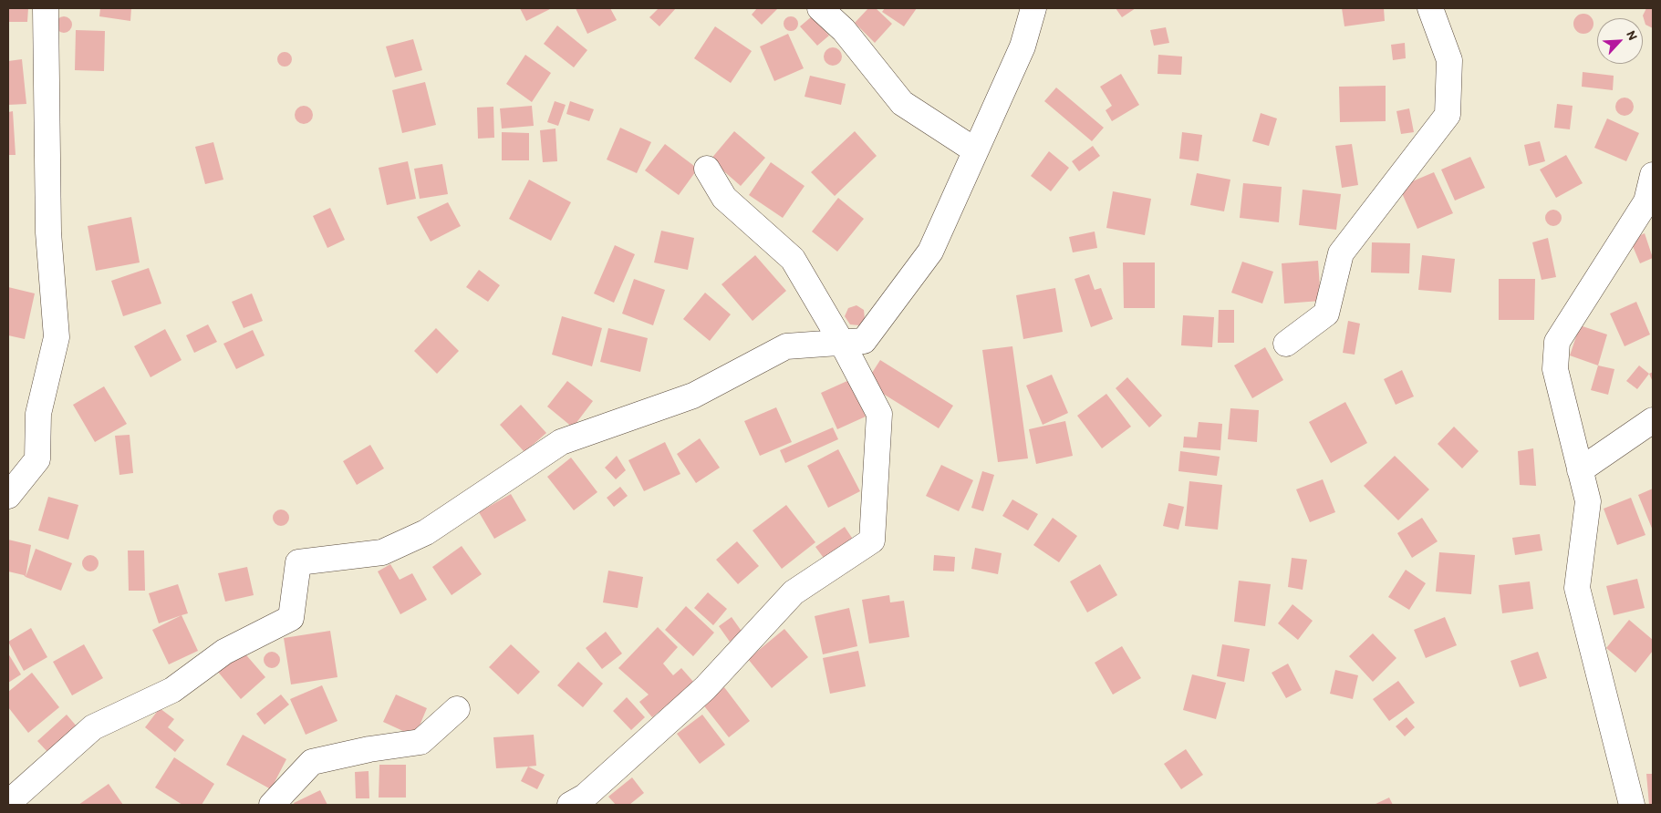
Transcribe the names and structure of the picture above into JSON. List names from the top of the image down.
{
  "north": "top right"
}
